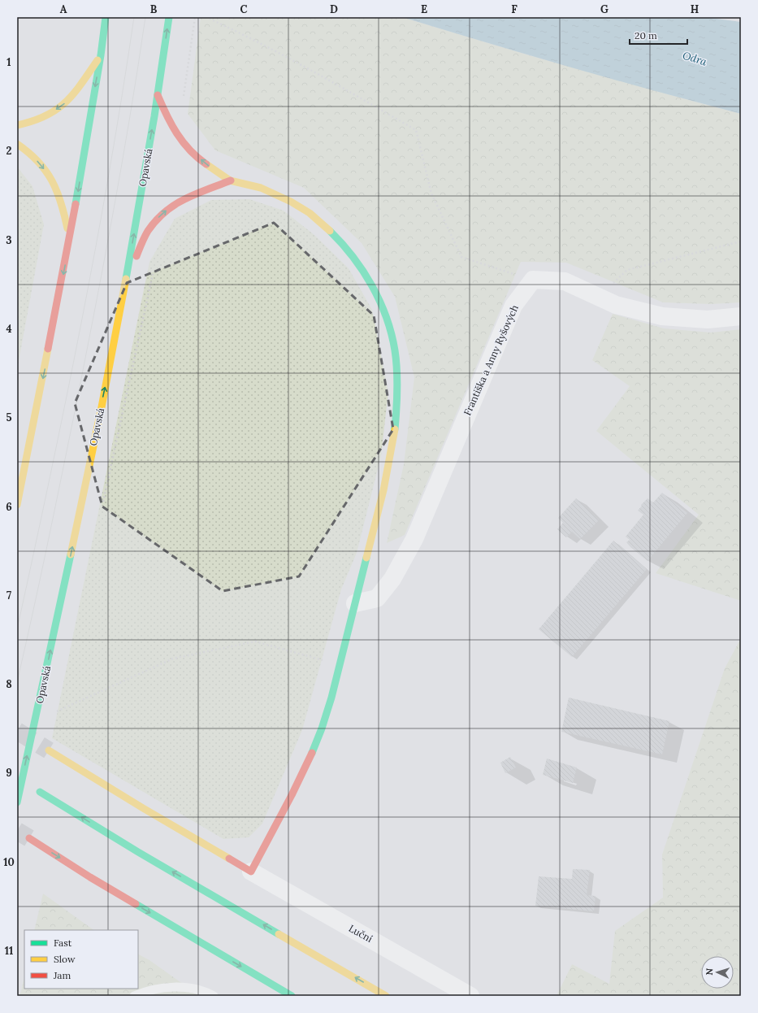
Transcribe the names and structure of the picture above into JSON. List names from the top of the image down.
{
  "streets": {
    "main road": ["Opavská"],
    "street": ["Františka a Anny Ryšových", "Luční"]
  },
  "water": ["Odra"],
  "legend": ["Fast", "Slow", "Jam"],
  "scale_bar": "20 m",
  "north": "left",
  "grid": {
    "columns": [
      "A",
      "B",
      "C",
      "D",
      "E",
      "F",
      "G",
      "H"
    ],
    "rows": [
      "1",
      "2",
      "3",
      "4",
      "5",
      "6",
      "7",
      "8",
      "9",
      "10",
      "11"
    ]
  }
}
